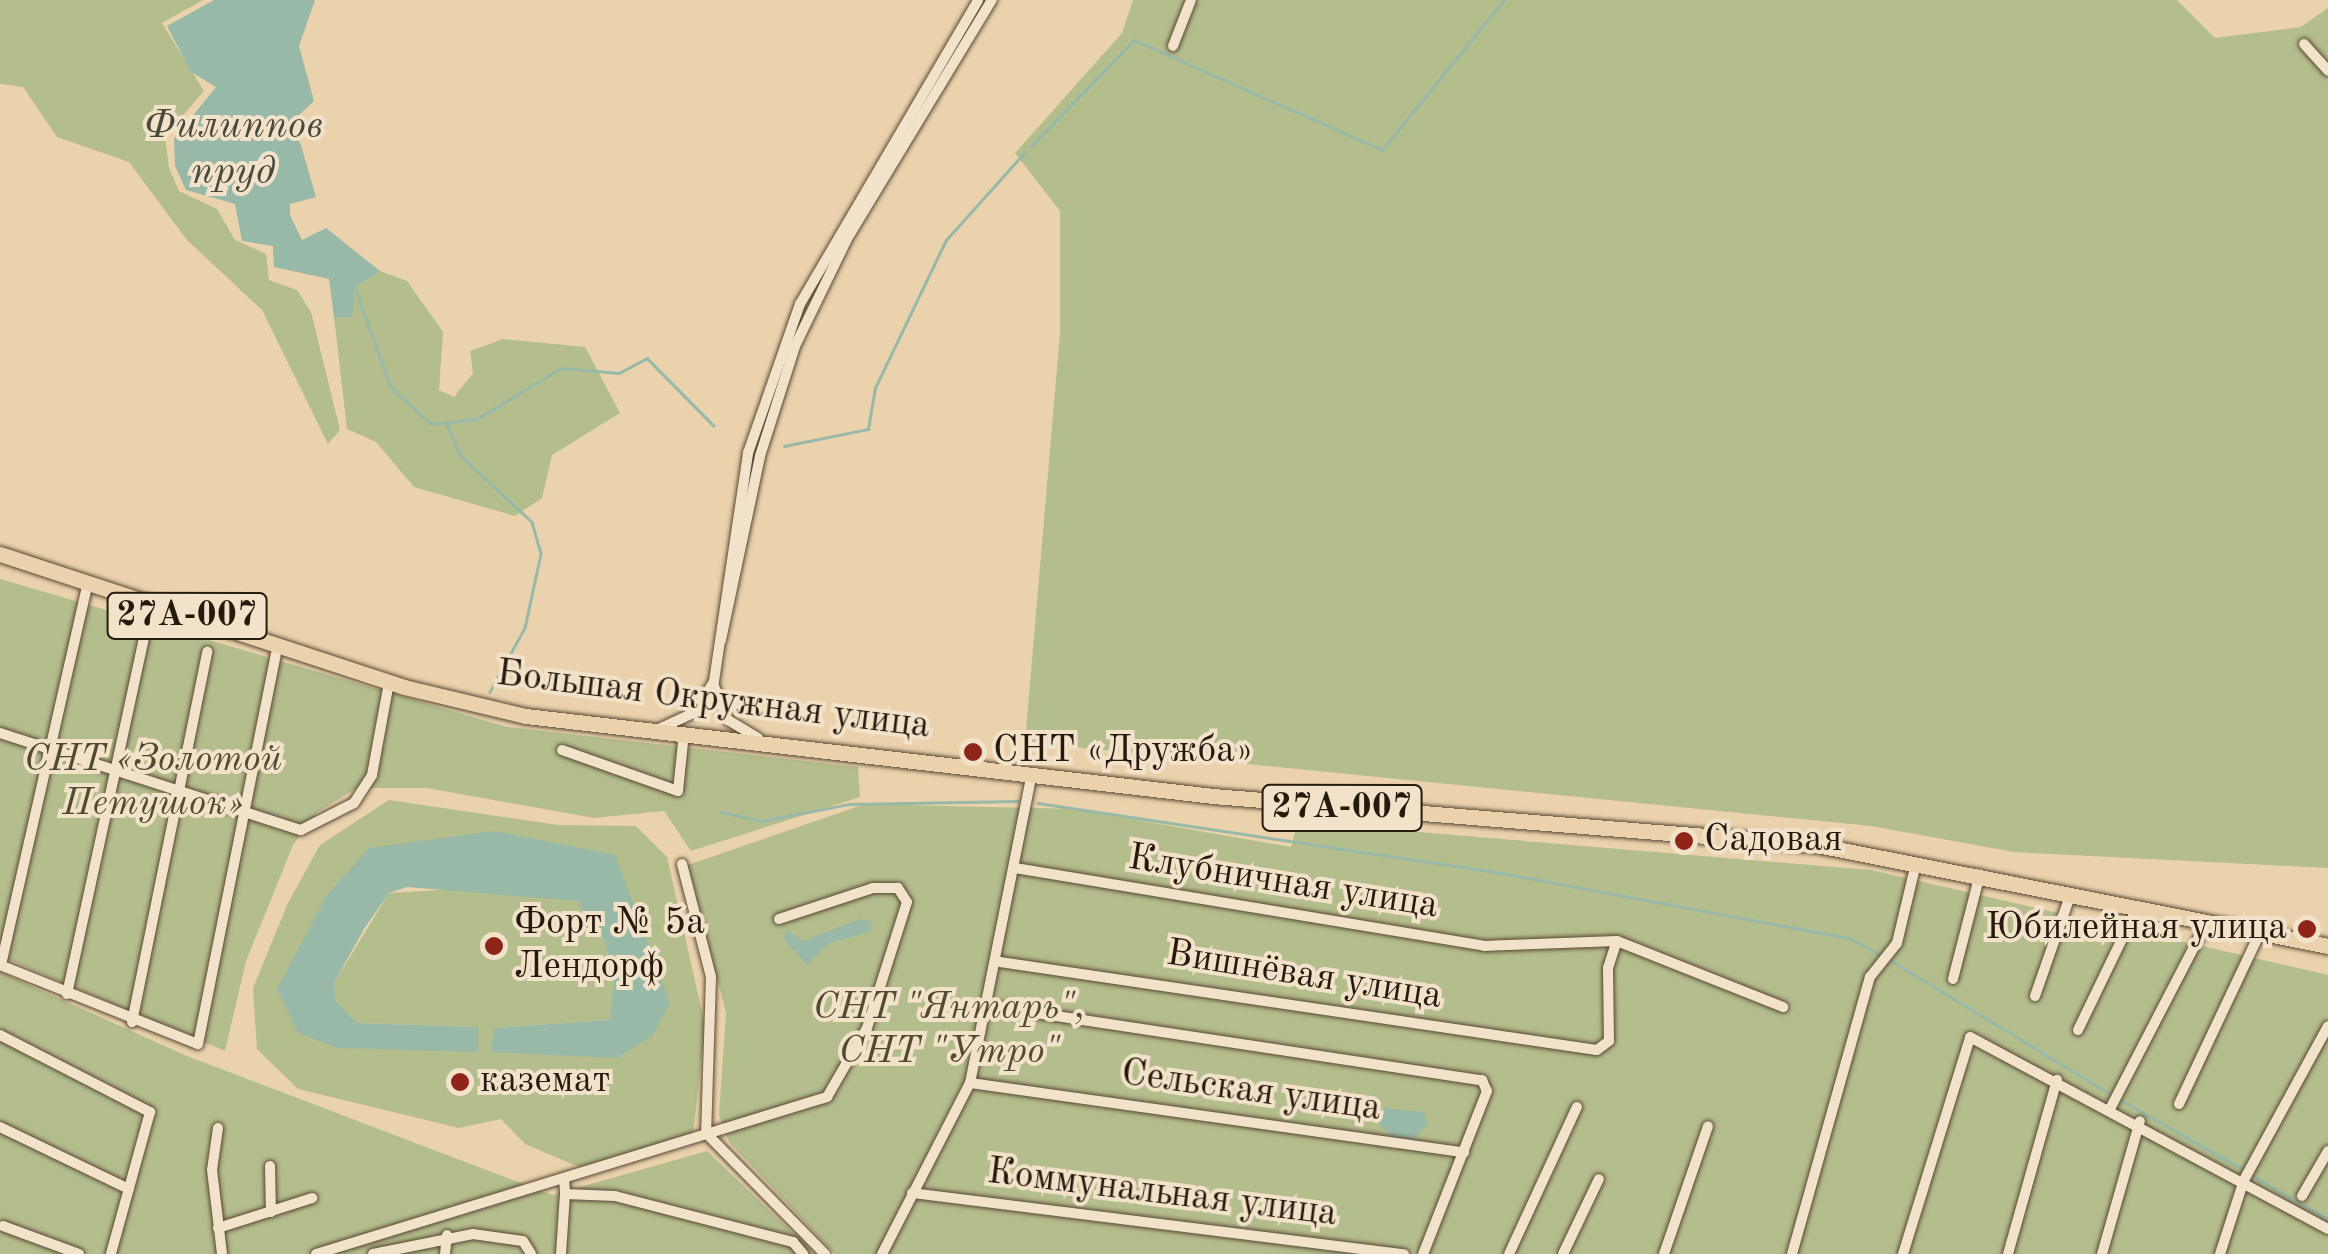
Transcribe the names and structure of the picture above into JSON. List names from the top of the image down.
{
  "streets": {
    "highway": ["27А-007", "Большая Окружная улица"],
    "street": [
      "Клубничная улица",
      "Вишнёвая улица",
      "Сельская улица",
      "Коммунальная улица"
    ]
  },
  "crossings": [
    ["Клубничная улица", "Вишнёвая улица"]
  ],
  "water": ["Филиппов пруд"],
  "parks": ["СНТ «Золотой Петушок»", "СНТ \"Янтарь\", СНТ \"Утро\""],
  "places": [
    "СНТ «Дружба»",
    "Садовая",
    "Юбилейная улица",
    "Форт № 5а Лендорф",
    "каземат"
  ]
}
